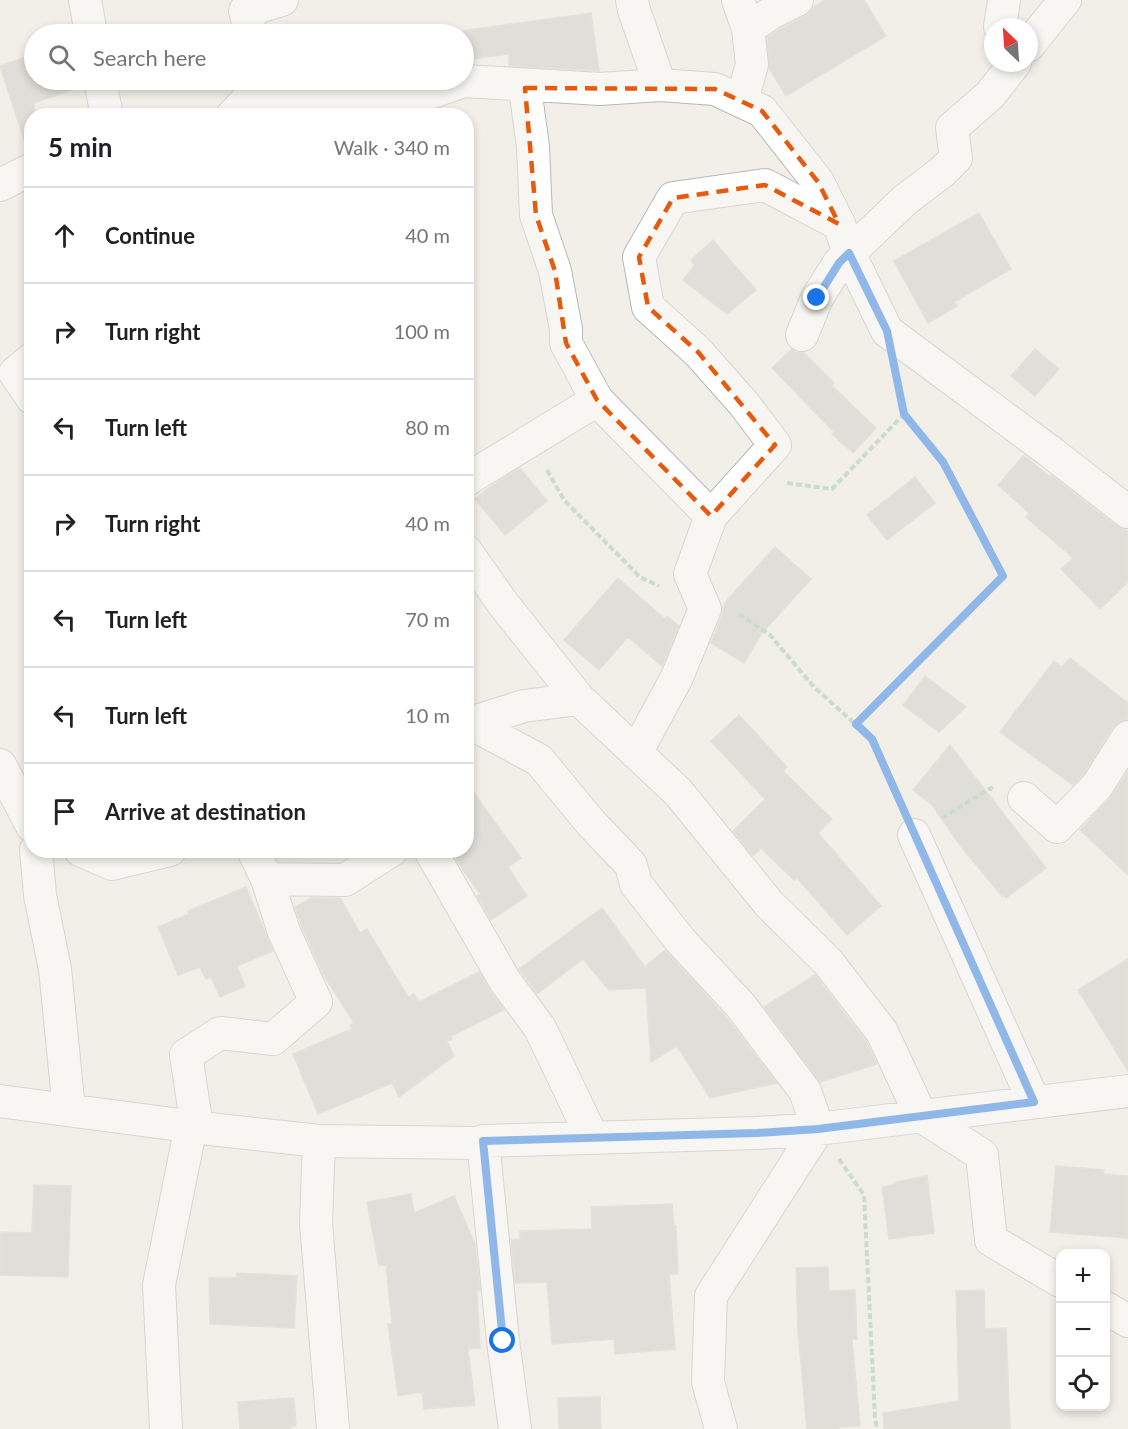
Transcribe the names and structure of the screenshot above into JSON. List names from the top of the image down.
{
  "north": "top left",
  "page": {
    "search": "Search here",
    "heading": ["5 min", "Walk · 340 m"],
    "list": [
      ["Continue", "40 m"],
      ["Turn right", "100 m"],
      ["Turn left", "80 m"],
      ["Turn right", "40 m"],
      ["Turn left", "70 m"],
      ["Turn left", "10 m"],
      "Arrive at destination"
    ],
    "map_buttons": ["+", "−"]
  }
}
